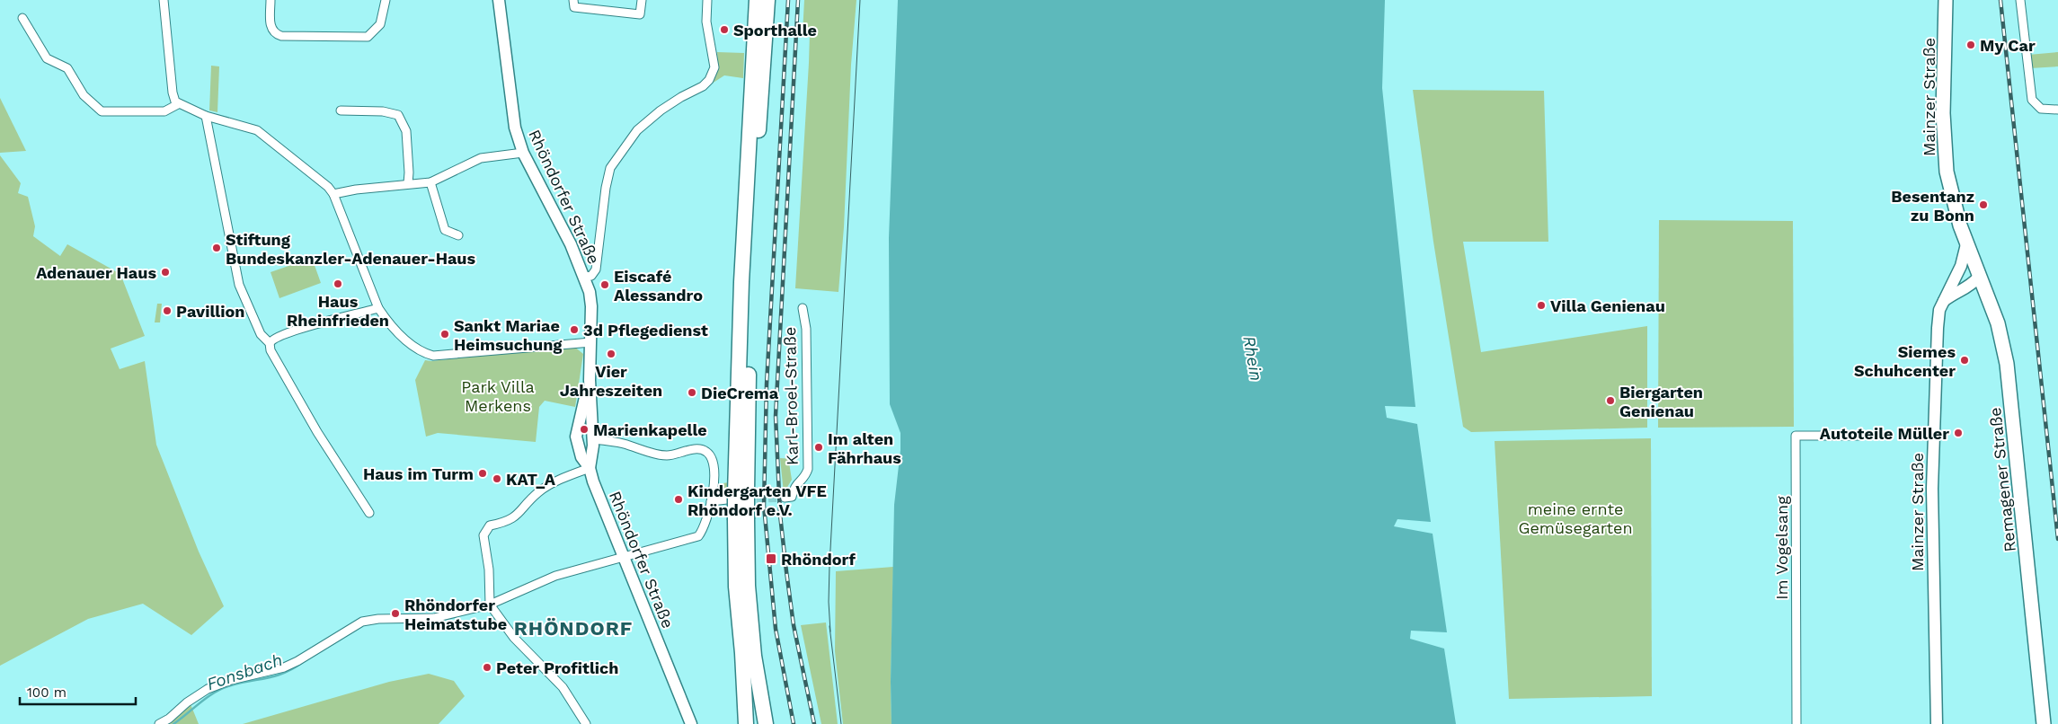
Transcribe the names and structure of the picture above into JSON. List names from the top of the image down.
{
  "streets": {
    "main road": ["Mainzer Straße", "Rhöndorfer Straße", "Remagener Straße"],
    "street": ["Karl-Broel-Straße", "Im Vogelsang"]
  },
  "crossings": [
    ["Mainzer Straße", "Remagener Straße"]
  ],
  "districts": ["RHÖNDORF"],
  "water": ["Rhein", "Fonsbach"],
  "parks": ["Park Villa Merkens", "meine ernte Gemüsegarten"],
  "places": {
    "other": [
      "Sporthalle",
      "My Car",
      "Besentanz zu Bonn",
      "Stiftung Bundeskanzler-Adenauer-Haus",
      "Adenauer Haus",
      "Haus Rheinfrieden",
      "Eiscafé Alessandro",
      "Villa Genienau",
      "Pavillion",
      "3d Pflegedienst",
      "Sankt Mariae Heimsuchung",
      "Vier Jahreszeiten",
      "Siemes Schuhcenter",
      "DieCrema",
      "Biergarten Genienau",
      "Marienkapelle",
      "Autoteile Müller",
      "Im alten Fährhaus",
      "Haus im Turm",
      "KAT_A",
      "Kindergarten VFE Rhöndorf e.V.",
      "Rhöndorfer Heimatstube",
      "Peter Profitlich"
    ],
    "transit": ["Rhöndorf"]
  },
  "scale_bar": "100 m"
}
